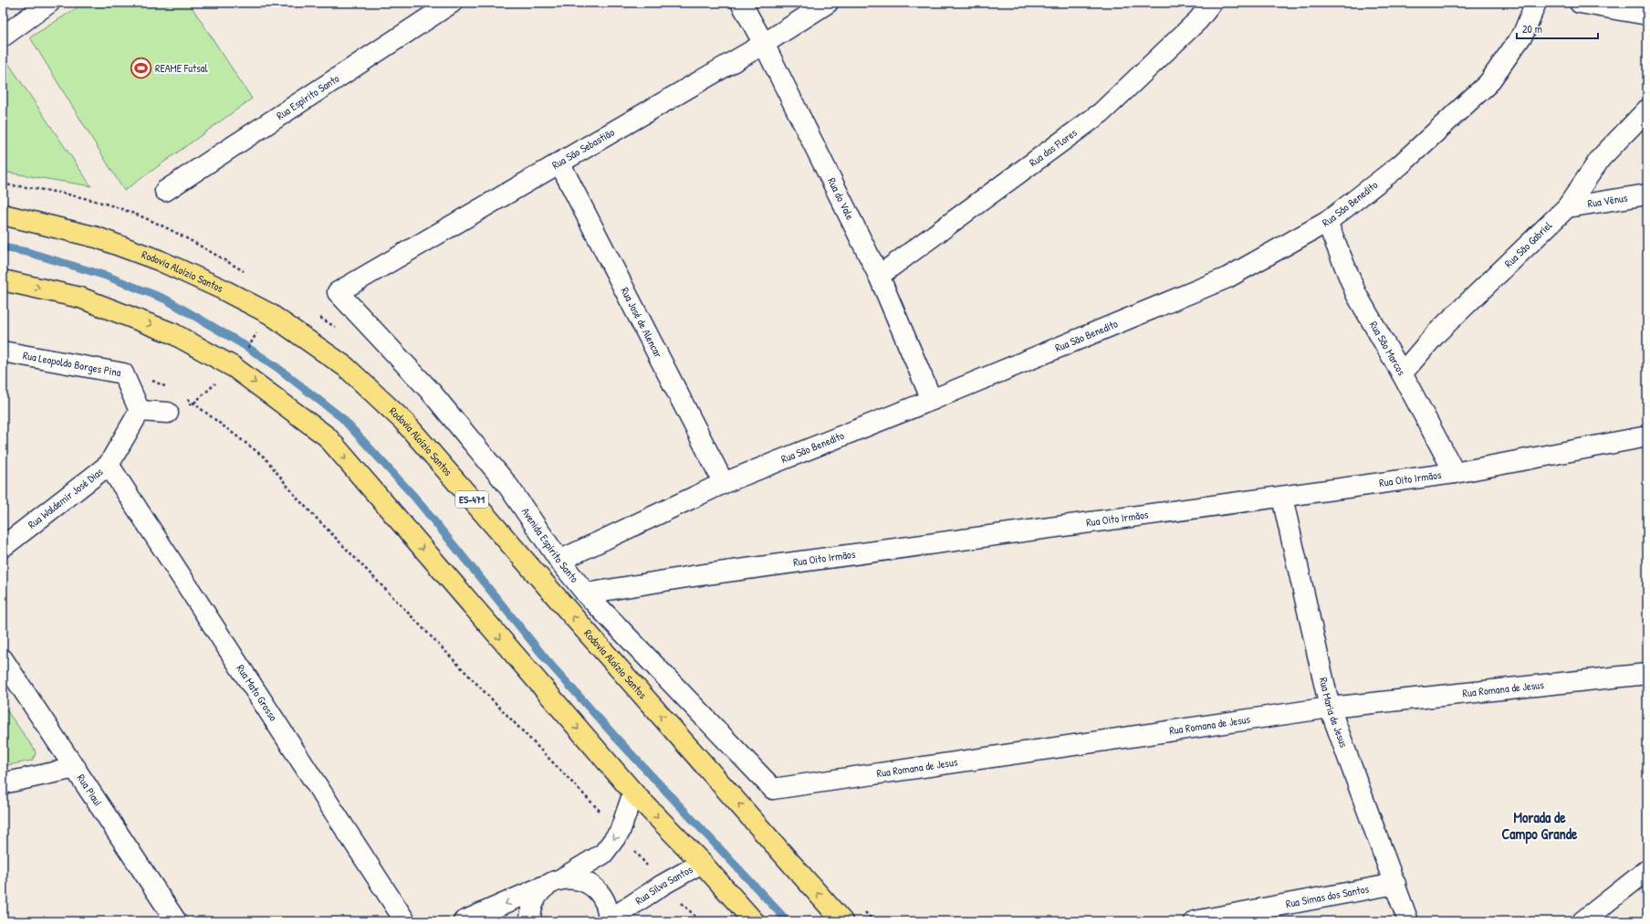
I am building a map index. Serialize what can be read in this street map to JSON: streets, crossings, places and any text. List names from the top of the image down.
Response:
{
  "streets": {
    "main road": ["Rodovia Aloízio Santos", "ES-471"],
    "street": [
      "Rua Espírito Santo",
      "Rua das Flores",
      "Rua São Sebastião",
      "Rua do Vale",
      "Rua Vênus",
      "Rua São Benedito",
      "Rua São Gabriel",
      "Rua José de Alencar",
      "Rua São Marcos",
      "Rua Leopoldo Borges Pina",
      "Rua Oito Irmãos",
      "Rua Waldemir José Dias",
      "Avenida Espírito Santo",
      "Rua Romana de Jesus",
      "Rua Mato Grosso",
      "Rua Maria de Jesus",
      "Rua Piauí",
      "Rua Silva Santos",
      "Rua Simas dos Santos"
    ]
  },
  "crossings": [
    ["Rua das Flores", "Rua do Vale"],
    ["Rua São Sebastião", "Rua do Vale"],
    ["Rua São Sebastião", "Rua José de Alencar"],
    ["Rua São Sebastião", "Avenida Espírito Santo"],
    ["Rua do Vale", "Rua São Benedito"],
    ["Rua Vênus", "Rua São Gabriel"],
    ["Rua São Benedito", "Rua José de Alencar"],
    ["Rua São Benedito", "Rua São Marcos"],
    ["Rua São Benedito", "Avenida Espírito Santo"],
    ["Rua São Gabriel", "Rua São Marcos"],
    ["Rua São Marcos", "Rua Oito Irmãos"],
    ["Rua Leopoldo Borges Pina", "Rua Waldemir José Dias"],
    ["Rua Oito Irmãos", "Avenida Espírito Santo"],
    ["Rua Oito Irmãos", "Rua Maria de Jesus"],
    ["Rua Waldemir José Dias", "Rua Mato Grosso"],
    ["Avenida Espírito Santo", "Rua Romana de Jesus"],
    ["Rua Romana de Jesus", "Rua Maria de Jesus"],
    ["Rua Maria de Jesus", "Rua Simas dos Santos"]
  ],
  "districts": ["Morada de Campo Grande"],
  "places": {
    "sports": ["REAME Futsal"]
  },
  "scale_bar": "20 m"
}
